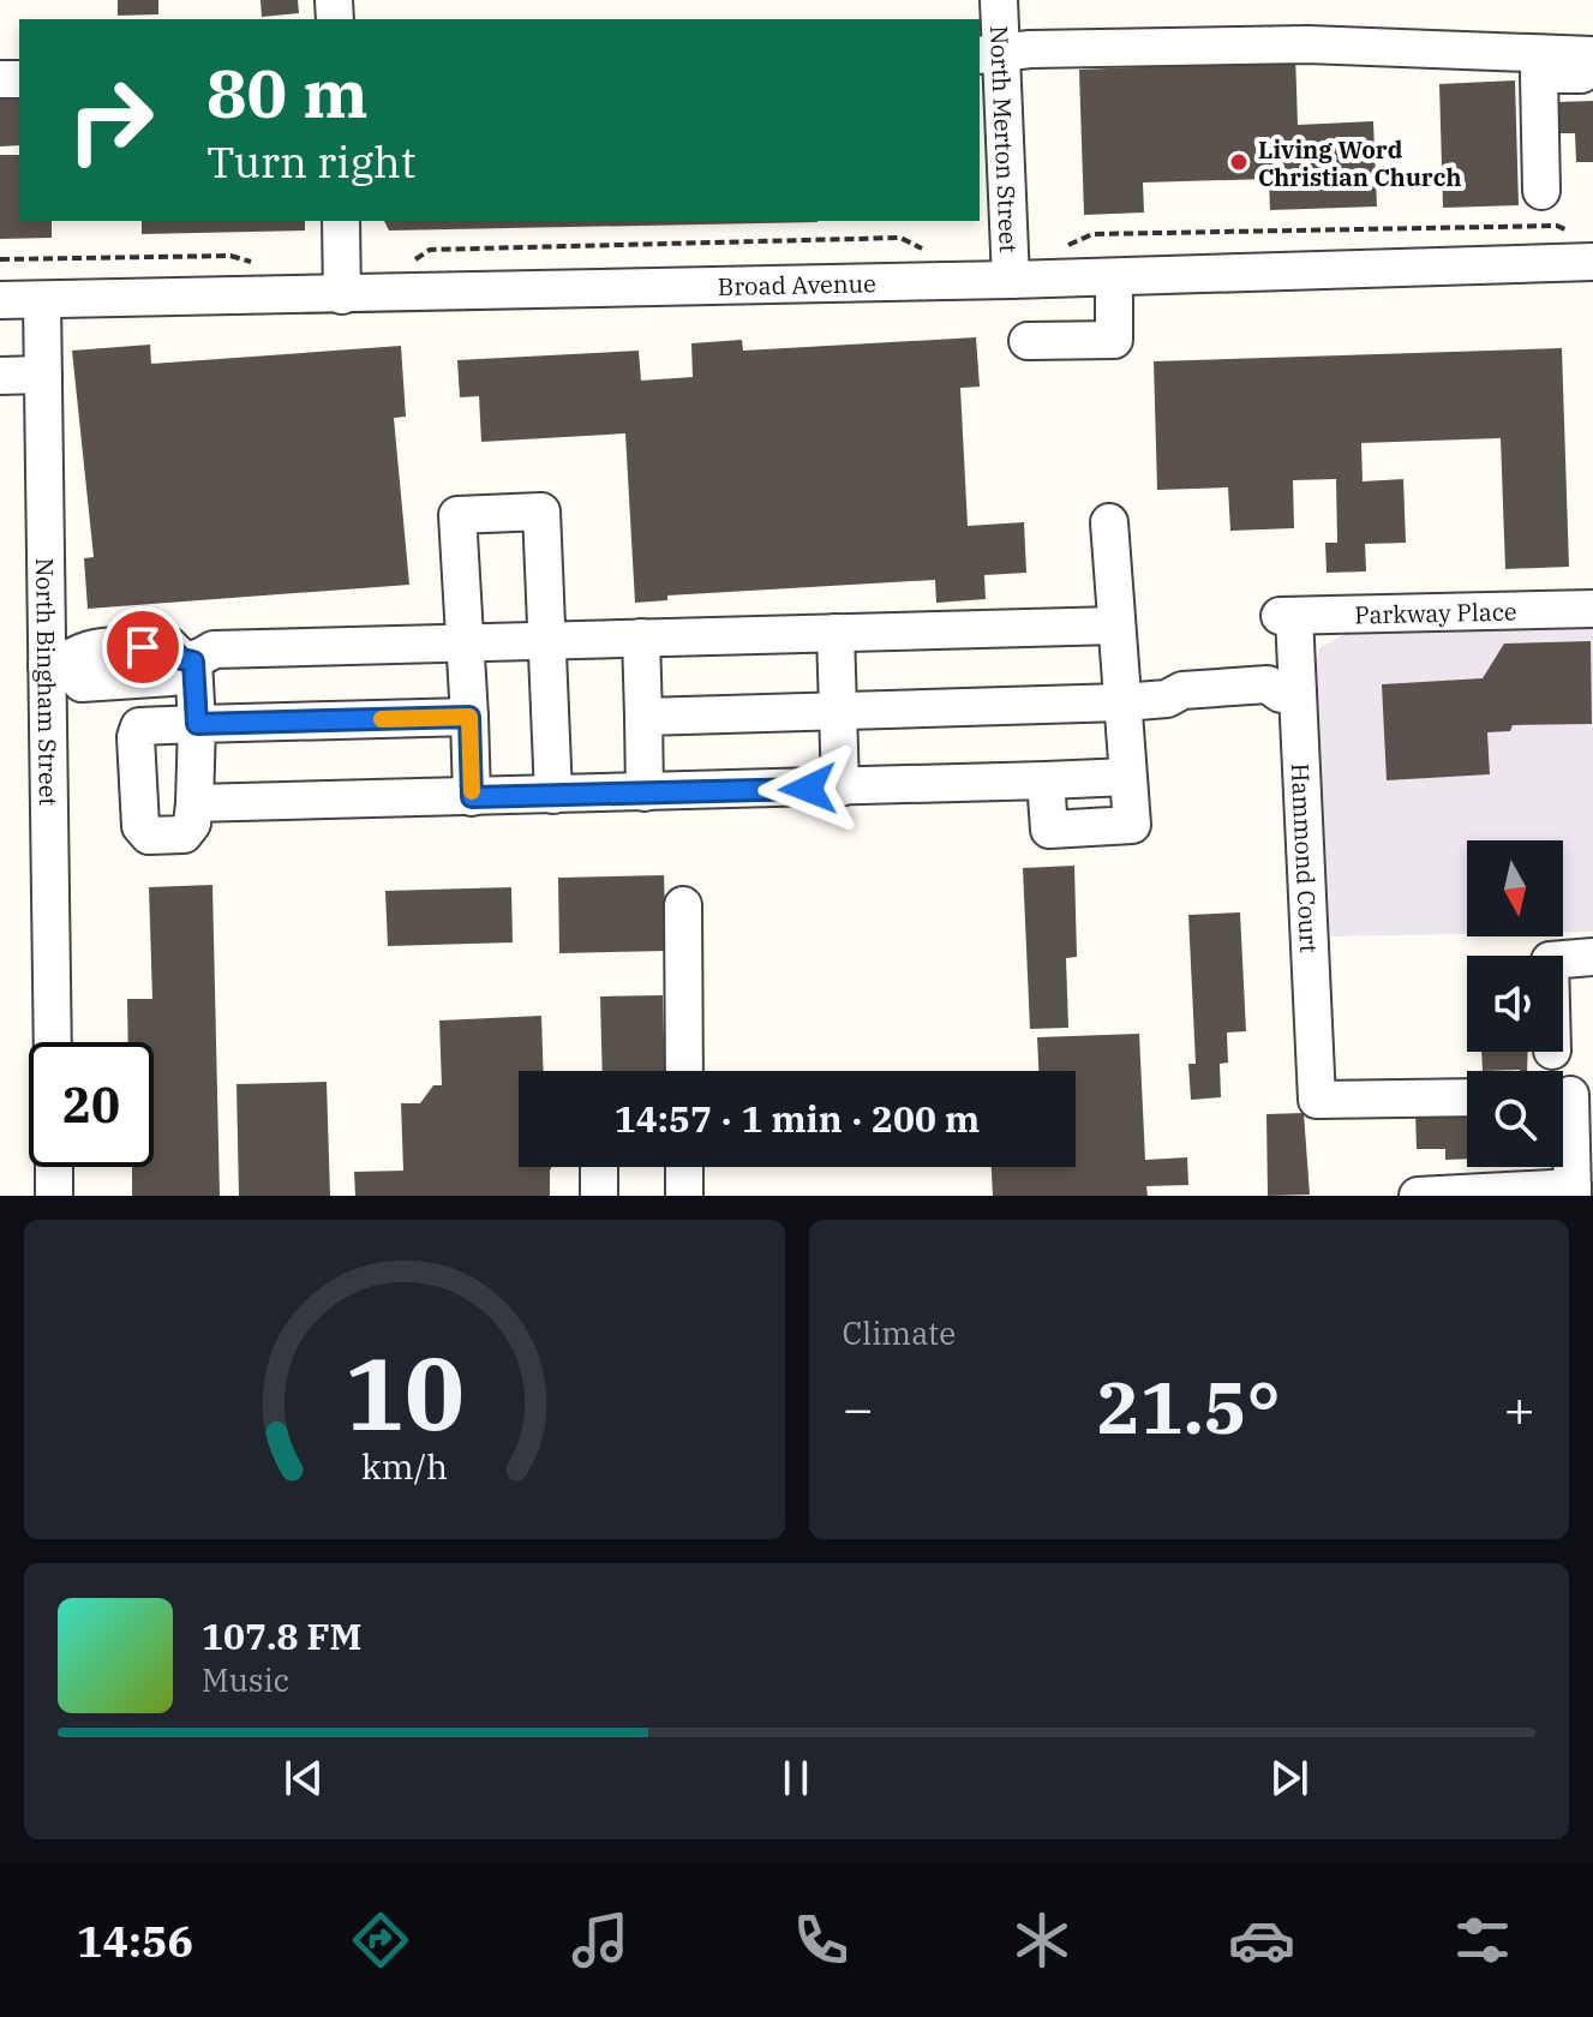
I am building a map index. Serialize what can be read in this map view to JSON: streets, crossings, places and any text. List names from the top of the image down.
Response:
{
  "streets": {
    "street": [
      "North Merton Street",
      "Broad Avenue",
      "Parkway Place",
      "North Bingham Street",
      "Hammond Court"
    ]
  },
  "crossings": [
    ["North Merton Street", "Broad Avenue"],
    ["Broad Avenue", "North Bingham Street"],
    ["Parkway Place", "Hammond Court"]
  ],
  "places": ["Living Word Christian Church"],
  "north": "bottom",
  "page": {
    "turn": ["80 m", "Turn right"],
    "limit": "20",
    "trip": "14:57 · 1 min · 200 m",
    "tile": "Climate",
    "heat": ["−", "21.5°", "+"],
    "song": ["107.8 FM", "Music"],
    "tabs": "14:56",
    "gauge": ["10", "km/h"]
  }
}
